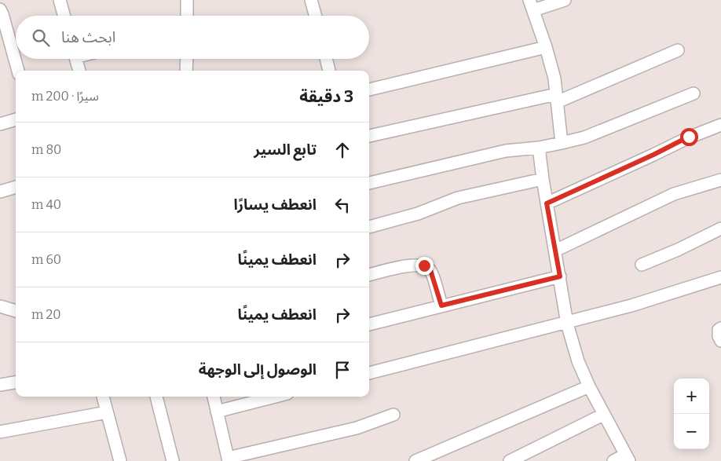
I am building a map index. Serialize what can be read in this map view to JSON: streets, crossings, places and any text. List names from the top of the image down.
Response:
{
  "page": {
    "search": "ابحث هنا",
    "heading": ["3 دقيقة", "سيرًا · 200 m"],
    "list": [
      ["تابع السير", "80 m"],
      ["انعطف يسارًا", "40 m"],
      ["انعطف يمينًا", "60 m"],
      ["انعطف يمينًا", "20 m"],
      "الوصول إلى الوجهة"
    ],
    "map_buttons": ["+", "−"]
  }
}
